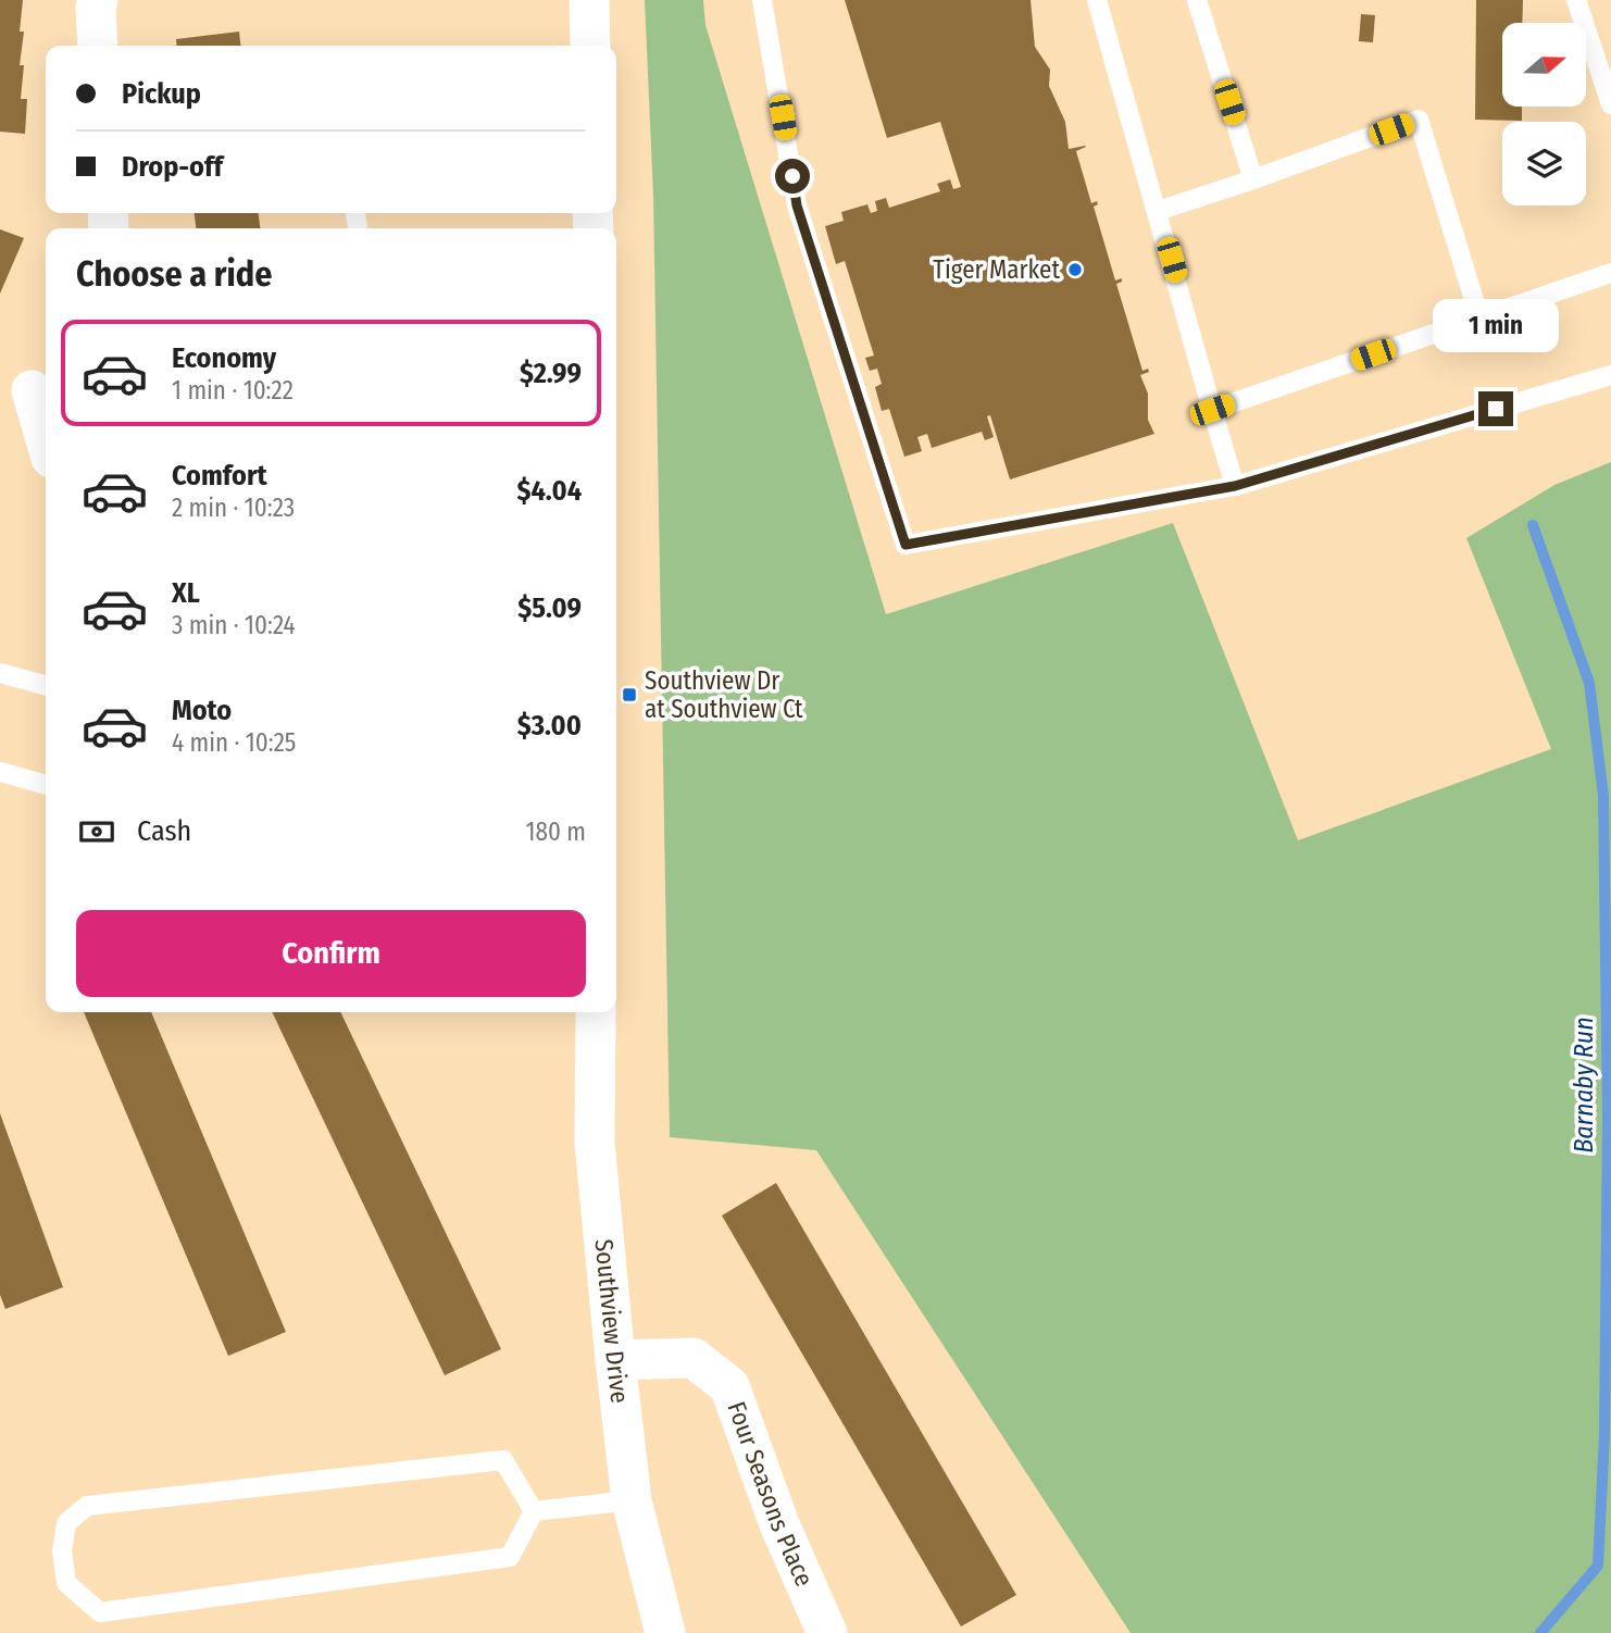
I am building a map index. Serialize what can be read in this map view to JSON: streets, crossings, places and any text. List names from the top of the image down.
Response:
{
  "streets": {
    "street": ["Southview Drive", "Four Seasons Place"]
  },
  "crossings": [
    ["Southview Drive", "Four Seasons Place"]
  ],
  "water": ["Barnaby Run"],
  "places": {
    "other": ["Tiger Market"],
    "transit": ["Southview Dr at Southview Ct"]
  },
  "north": "right",
  "page": {
    "banner": ["Pickup", "Drop-off"],
    "heading": "Choose a ride",
    "bubble": "1 min",
    "list": [
      {
        "name": "Economy",
        "note": "1 min · 10:22",
        "value": "$2.99"
      },
      {
        "name": "Comfort",
        "note": "2 min · 10:23",
        "value": "$4.04"
      },
      {
        "name": "XL",
        "note": "3 min · 10:24",
        "value": "$5.09"
      },
      {
        "name": "Moto",
        "note": "4 min · 10:25",
        "value": "$3.00"
      }
    ],
    "pay": ["Cash", "180 m"],
    "buttons": "Confirm"
  }
}
